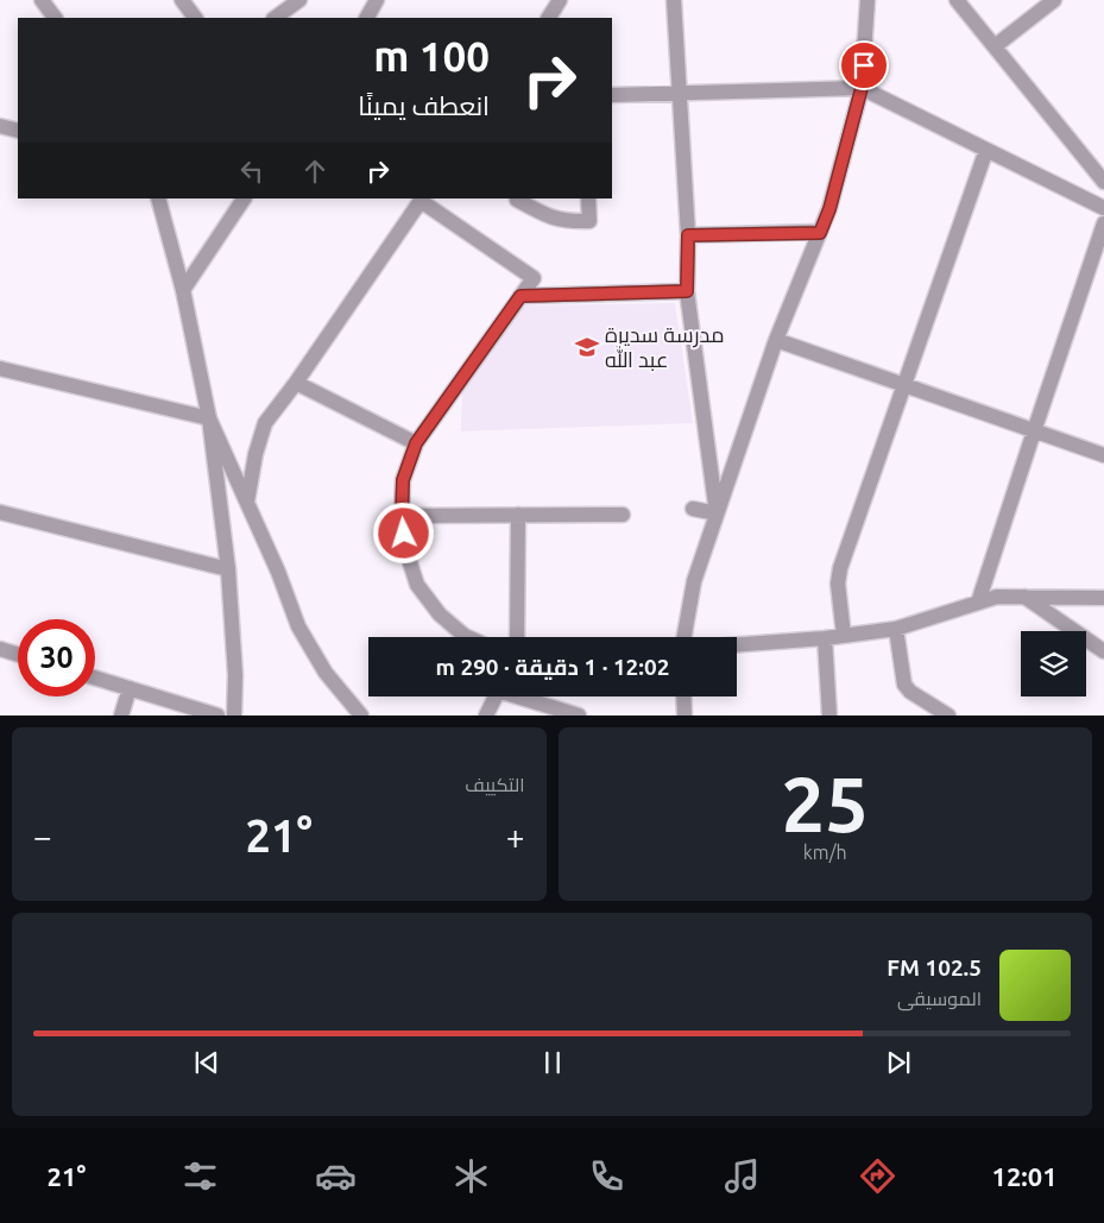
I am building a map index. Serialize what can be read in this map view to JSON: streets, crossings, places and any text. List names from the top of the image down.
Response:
{
  "places": {
    "school or university": ["مدرسة سديرة عبد الله"]
  },
  "page": {
    "turn": ["100 m", "انعطف يمينًا"],
    "limit": "30",
    "trip": "12:02 · 1 دقيقة · 290 m",
    "tile": [
      ["25", "km/h"],
      "التكييف"
    ],
    "heat": ["−", "21°", "+"],
    "song": ["102.5 FM", "الموسيقى"],
    "tabs": ["12:01", "21°"]
  }
}
